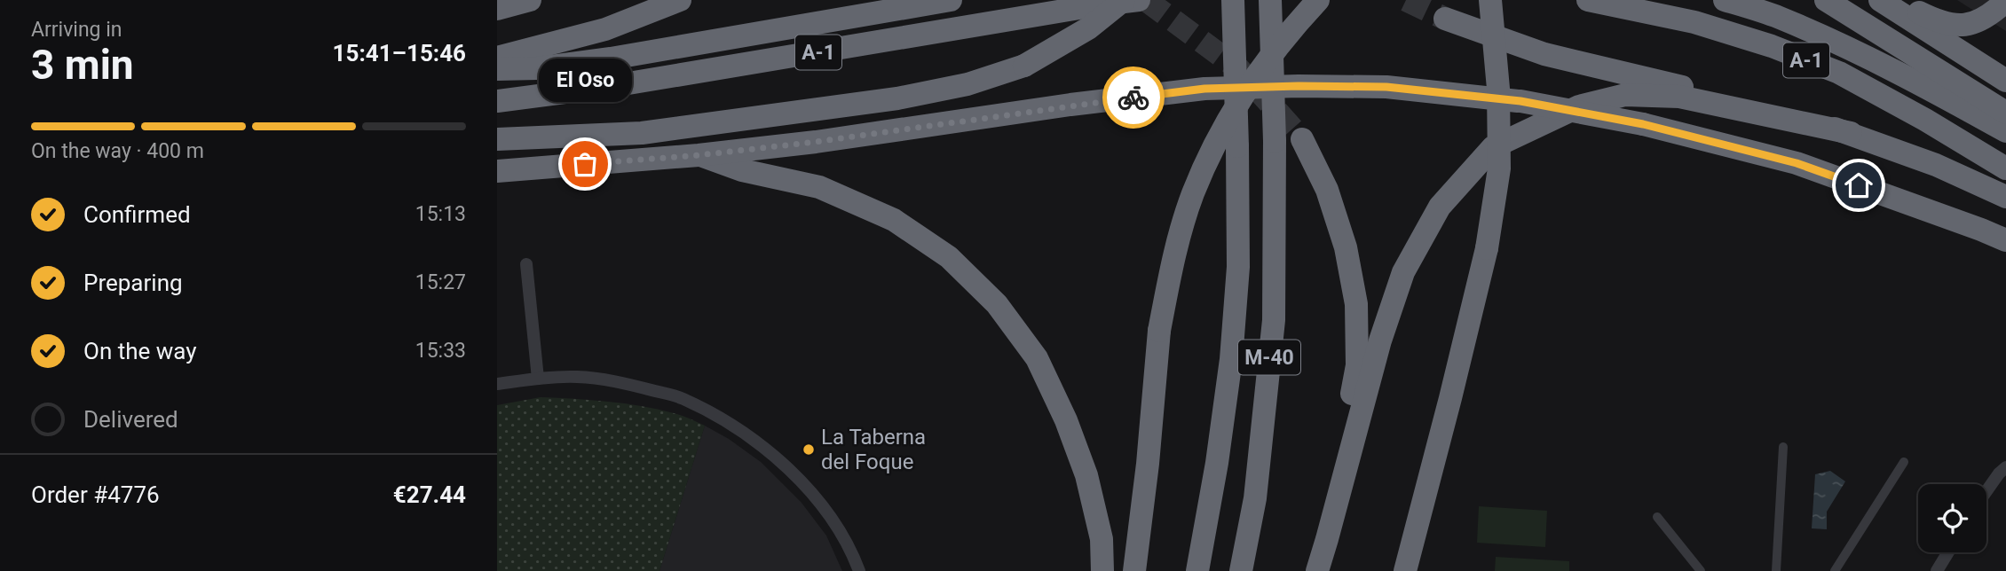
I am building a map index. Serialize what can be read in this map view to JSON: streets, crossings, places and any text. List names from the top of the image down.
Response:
{
  "streets": {
    "highway": ["A-1", "M-40"]
  },
  "places": ["El Oso", "La Taberna del Foque"],
  "page": {
    "heading": ["3 min", "Arriving in", "15:41–15:46"],
    "panel": ["Order #4776", "€27.44"],
    "bubble": "El Oso",
    "bar": "On the way · 400 m",
    "list": [
      ["Confirmed", "15:13"],
      ["Preparing", "15:27"],
      ["On the way", "15:33"],
      "Delivered"
    ]
  }
}
